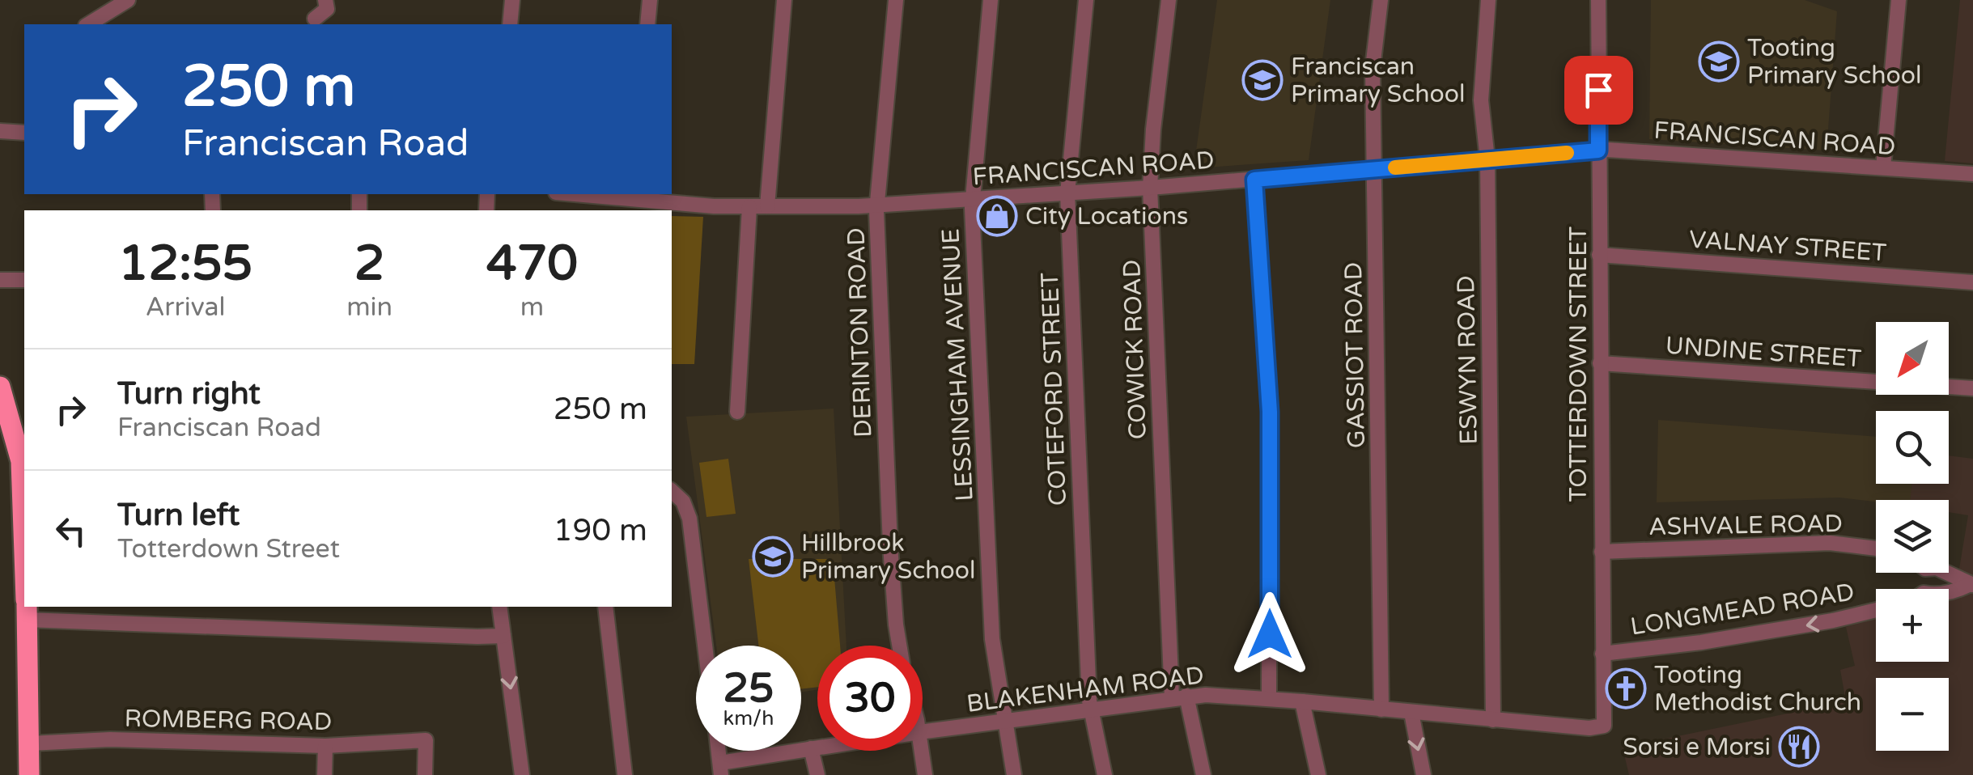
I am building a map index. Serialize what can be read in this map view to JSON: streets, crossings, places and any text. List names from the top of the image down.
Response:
{
  "streets": {
    "street": [
      "FRANCISCAN ROAD",
      "VALNAY STREET",
      "DERINTON ROAD",
      "COWICK ROAD",
      "UNDINE STREET",
      "GASSIOT ROAD",
      "ESWYN ROAD",
      "TOTTERDOWN STREET",
      "LESSINGHAM AVENUE",
      "COTEFORD STREET",
      "ASHVALE ROAD",
      "LONGMEAD ROAD",
      "BLAKENHAM ROAD",
      "ROMBERG ROAD"
    ]
  },
  "crossings": [
    ["FRANCISCAN ROAD", "DERINTON ROAD"],
    ["FRANCISCAN ROAD", "COWICK ROAD"],
    ["FRANCISCAN ROAD", "GASSIOT ROAD"],
    ["FRANCISCAN ROAD", "ESWYN ROAD"],
    ["FRANCISCAN ROAD", "TOTTERDOWN STREET"],
    ["FRANCISCAN ROAD", "LESSINGHAM AVENUE"],
    ["FRANCISCAN ROAD", "COTEFORD STREET"],
    ["VALNAY STREET", "TOTTERDOWN STREET"],
    ["COWICK ROAD", "BLAKENHAM ROAD"],
    ["UNDINE STREET", "TOTTERDOWN STREET"],
    ["GASSIOT ROAD", "BLAKENHAM ROAD"],
    ["ESWYN ROAD", "BLAKENHAM ROAD"],
    ["TOTTERDOWN STREET", "ASHVALE ROAD"],
    ["TOTTERDOWN STREET", "LONGMEAD ROAD"],
    ["TOTTERDOWN STREET", "BLAKENHAM ROAD"],
    ["LESSINGHAM AVENUE", "BLAKENHAM ROAD"],
    ["COTEFORD STREET", "BLAKENHAM ROAD"]
  ],
  "one_way": ["LONGMEAD ROAD"],
  "places": {
    "school or university": ["Tooting Primary School", "Franciscan Primary School", "Hillbrook Primary School"],
    "shop": ["City Locations"],
    "church": ["Tooting Methodist Church"],
    "restaurant": ["Sorsi e Morsi"]
  },
  "north": "bottom left",
  "page": {
    "turn": ["250 m", "Franciscan Road"],
    "eta": [
      "12:55",
      "Arrival",
      "2",
      "min",
      "470",
      "m"
    ],
    "map_buttons": ["+", "−"],
    "list": [
      {
        "name": "Turn right",
        "note": "Franciscan Road",
        "value": "250 m"
      },
      {
        "name": "Turn left",
        "note": "Totterdown Street",
        "value": "190 m"
      }
    ],
    "speed": "25 km/h",
    "limit": "30"
  }
}
